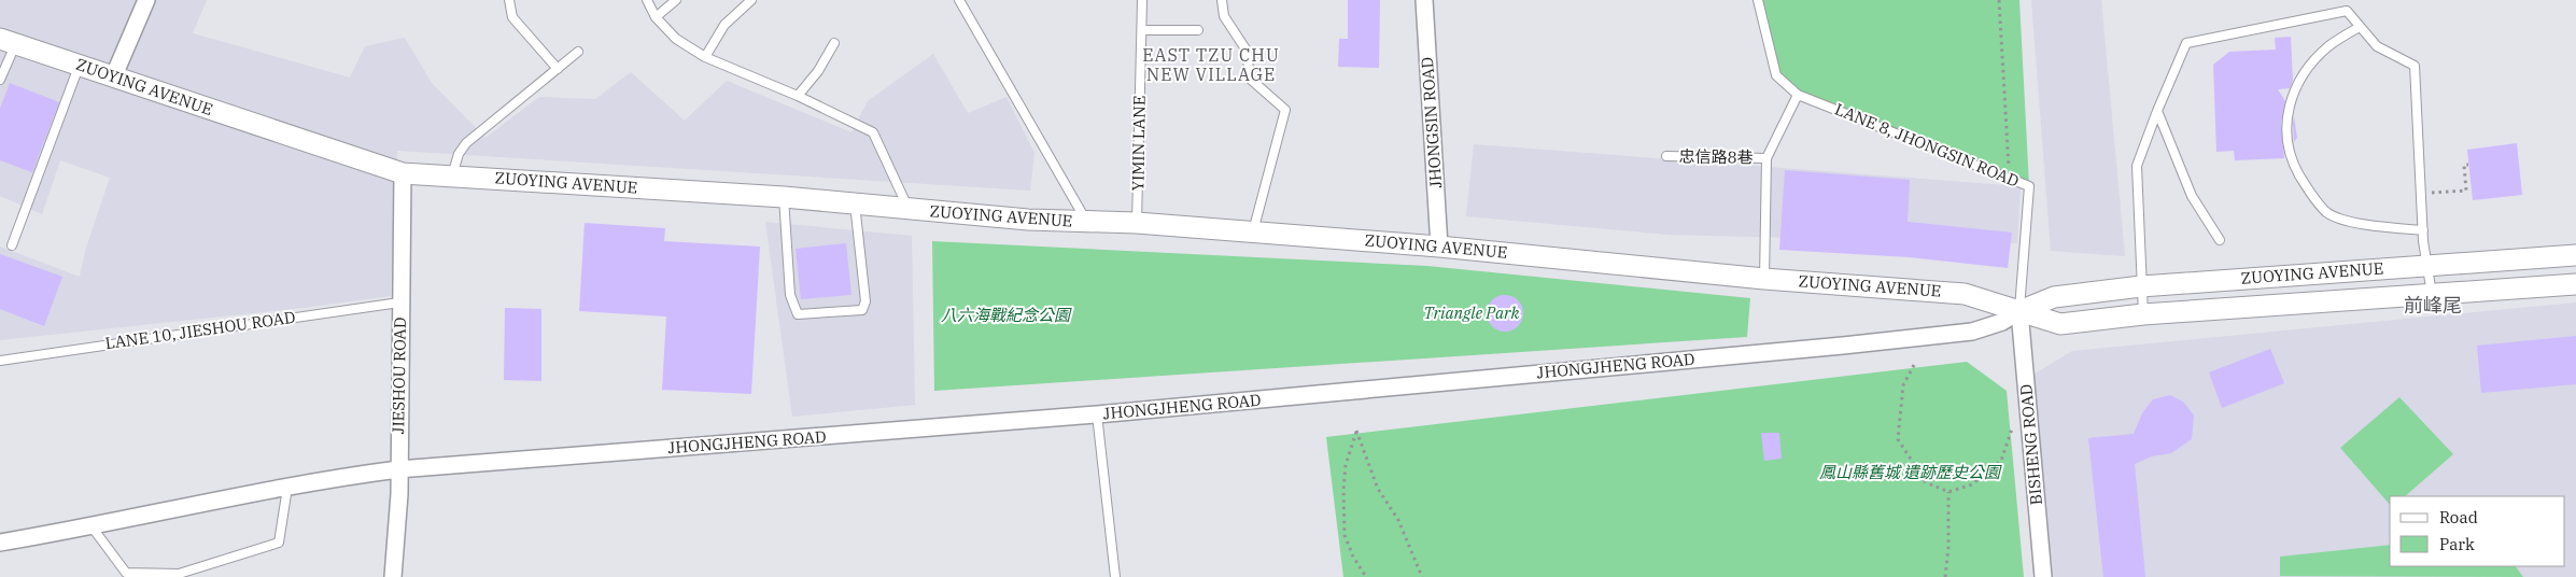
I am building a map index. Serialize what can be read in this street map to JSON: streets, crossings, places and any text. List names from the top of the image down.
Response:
{
  "streets": {
    "street": [
      "ZUOYING AVENUE",
      "JHONGSIN ROAD",
      "JHONGJHENG ROAD",
      "JIESHOU ROAD",
      "BISHENG ROAD"
    ],
    "lane": [
      "YIMIN LANE",
      "LANE 8, JHONGSIN ROAD",
      "忠信路8巷",
      "LANE 10, JIESHOU ROAD"
    ]
  },
  "crossings": [
    ["ZUOYING AVENUE", "JHONGSIN ROAD"],
    ["ZUOYING AVENUE", "YIMIN LANE"],
    ["ZUOYING AVENUE", "LANE 8, JHONGSIN ROAD"],
    ["ZUOYING AVENUE", "JHONGJHENG ROAD"],
    ["ZUOYING AVENUE", "JIESHOU ROAD"],
    ["ZUOYING AVENUE", "BISHENG ROAD"],
    ["LANE 8, JHONGSIN ROAD", "JHONGJHENG ROAD"],
    ["LANE 8, JHONGSIN ROAD", "BISHENG ROAD"],
    ["LANE 10, JIESHOU ROAD", "JIESHOU ROAD"],
    ["JHONGJHENG ROAD", "JIESHOU ROAD"],
    ["JHONGJHENG ROAD", "BISHENG ROAD"]
  ],
  "districts": ["EAST TZU CHU NEW VILLAGE", "前峰尾"],
  "parks": ["Triangle Park", "八六海戰紀念公園", "鳳山縣舊城 遺跡歷史公園"],
  "legend": ["Road", "Park"]
}
